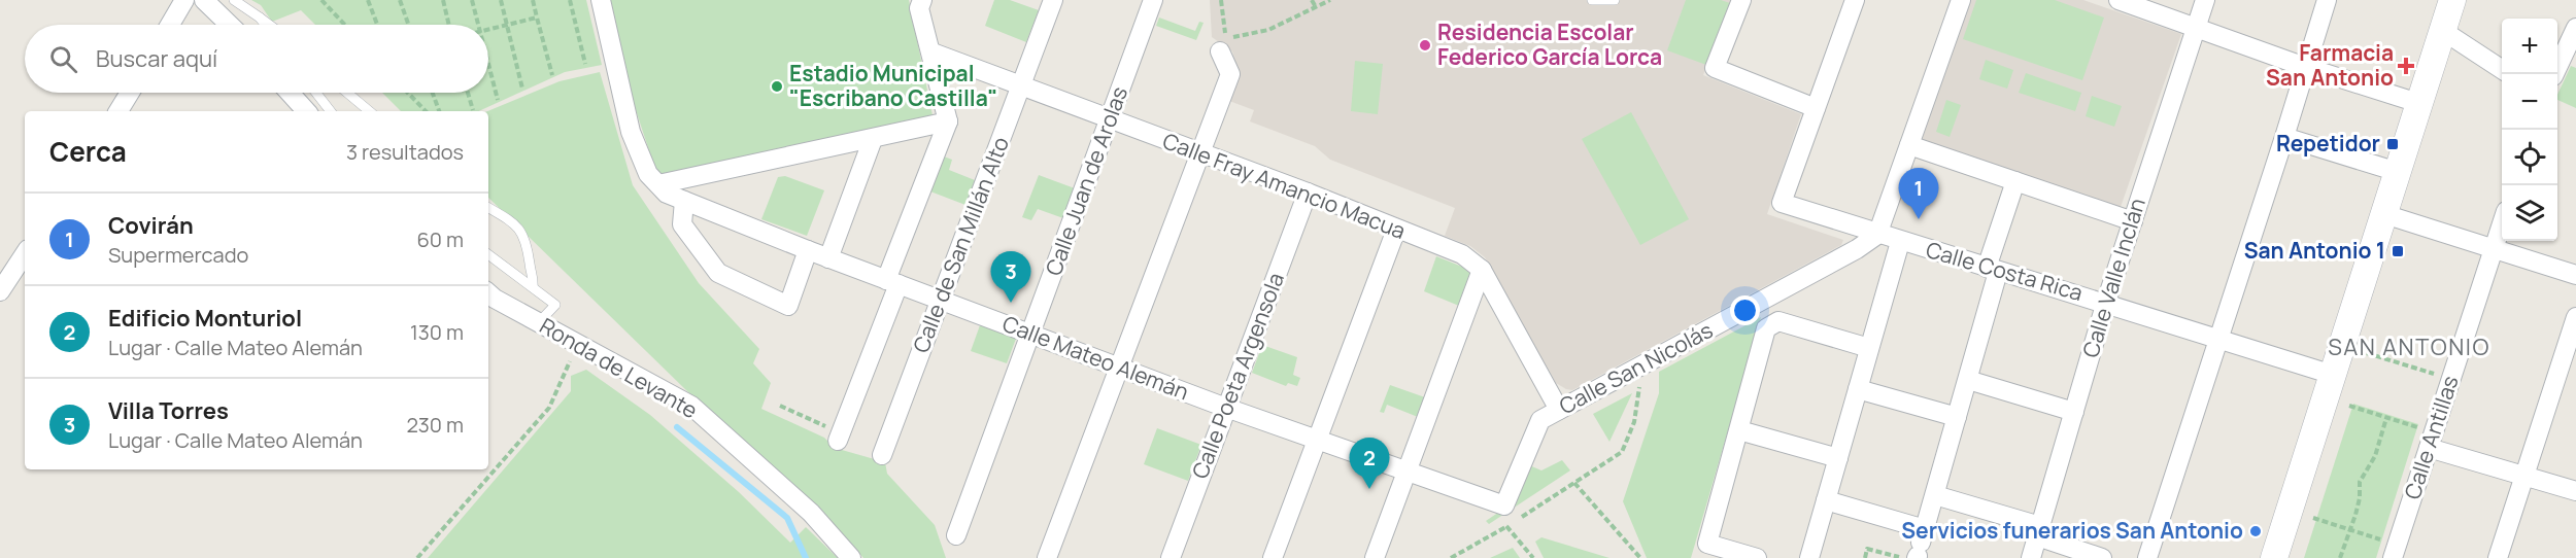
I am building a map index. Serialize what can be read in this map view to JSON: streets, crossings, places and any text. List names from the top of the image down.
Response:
{
  "streets": {
    "street": [
      "Calle Juan de Arolas",
      "Calle Fray Amancio Macua",
      "Calle de San Millán Alto",
      "Calle Costa Rica",
      "Calle Valle Inclán",
      "Calle Mateo Alemán",
      "Ronda de Levante",
      "Calle San Nicolás",
      "Calle Poeta Argensola",
      "Calle Antillas"
    ]
  },
  "crossings": [
    ["Calle Juan de Arolas", "Calle Fray Amancio Macua"],
    ["Calle Juan de Arolas", "Calle Mateo Alemán"],
    ["Calle Fray Amancio Macua", "Calle de San Millán Alto"],
    ["Calle Fray Amancio Macua", "Calle San Nicolás"],
    ["Calle Fray Amancio Macua", "Calle Poeta Argensola"],
    ["Calle de San Millán Alto", "Calle Mateo Alemán"],
    ["Calle Costa Rica", "Calle Valle Inclán"],
    ["Calle Costa Rica", "Calle San Nicolás"],
    ["Calle Mateo Alemán", "Calle San Nicolás"],
    ["Calle Mateo Alemán", "Calle Poeta Argensola"]
  ],
  "districts": ["SAN ANTONIO"],
  "places": {
    "other": ["Residencia Escolar Federico García Lorca", "Estadio Municipal \"Escribano Castilla\"", "Servicios funerarios San Antonio"],
    "health": ["Farmacia San Antonio"],
    "transit": ["Repetidor", "San Antonio 1"]
  },
  "page": {
    "map_buttons": ["+", "−"],
    "search": "Buscar aquí",
    "heading": ["Cerca", "3 resultados"],
    "pins": ["1", "3", "2"],
    "list": [
      {
        "mark": "1",
        "name": "Covirán",
        "note": "Supermercado",
        "value": "60 m"
      },
      {
        "mark": "2",
        "name": "Edificio Monturiol",
        "note": "Lugar · Calle Mateo Alemán",
        "value": "130 m"
      },
      {
        "mark": "3",
        "name": "Villa Torres",
        "note": "Lugar · Calle Mateo Alemán",
        "value": "230 m"
      }
    ]
  }
}
